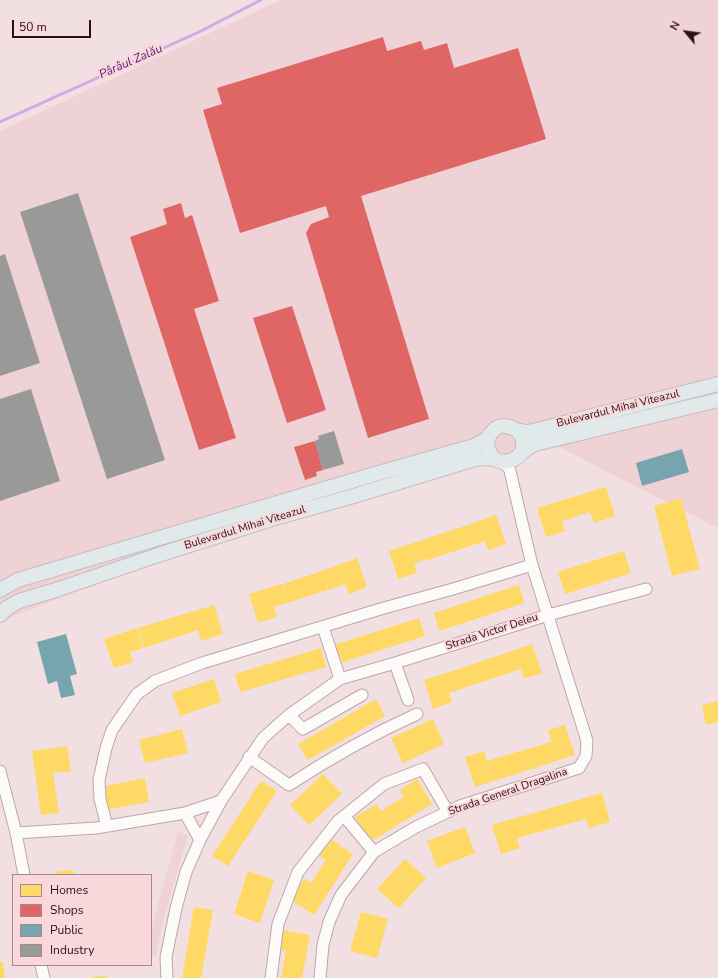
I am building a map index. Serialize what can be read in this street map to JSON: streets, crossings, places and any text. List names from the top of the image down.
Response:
{
  "streets": {
    "main road": ["Bulevardul Mihai Viteazul"],
    "street": ["Strada Victor Deleu", "Strada General Dragalina"]
  },
  "crossings": [
    ["Bulevardul Mihai Viteazul", "Strada General Dragalina"],
    ["Strada Victor Deleu", "Strada General Dragalina"]
  ],
  "water": ["Pârâul Zalău"],
  "legend": [
    "Homes",
    "Shops",
    "Public",
    "Industry"
  ],
  "scale_bar": "50 m",
  "north": "top left"
}
